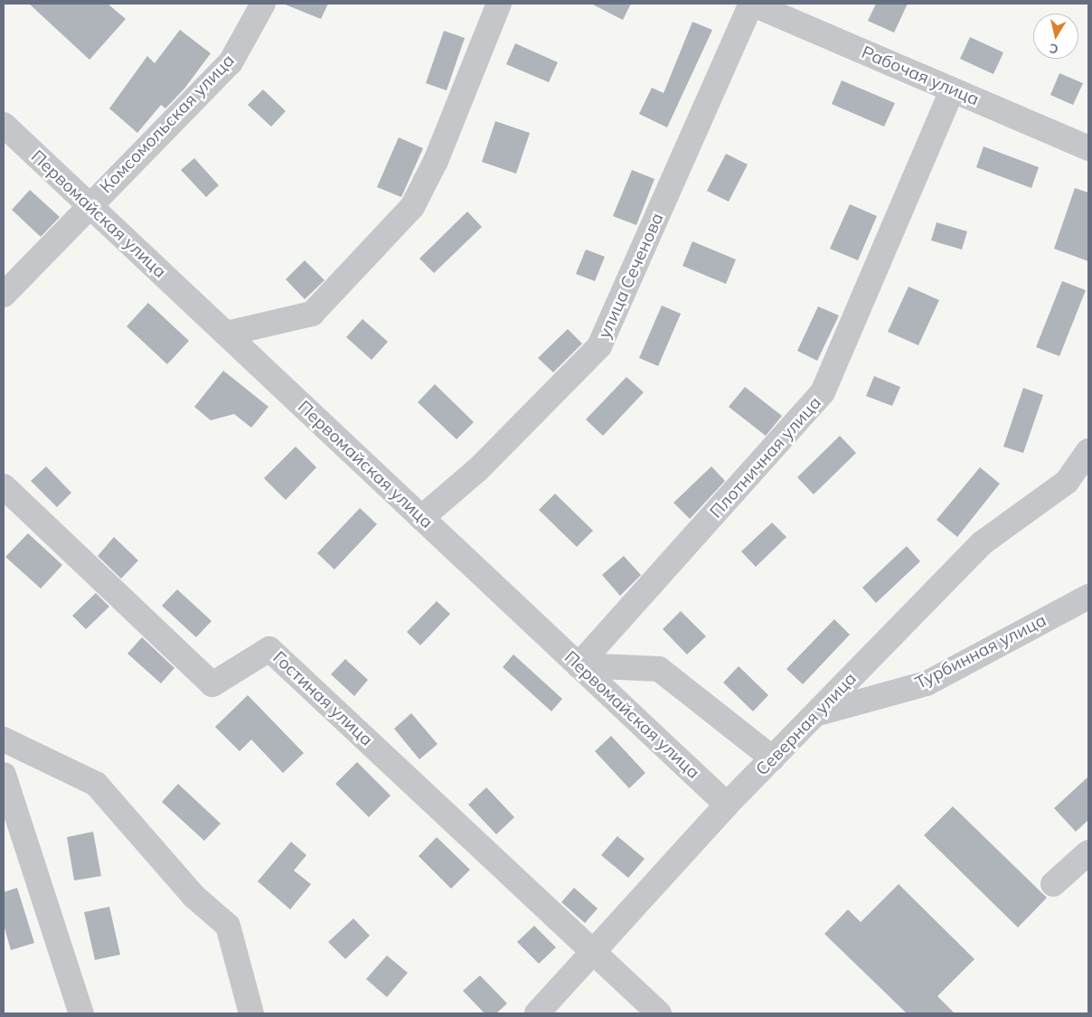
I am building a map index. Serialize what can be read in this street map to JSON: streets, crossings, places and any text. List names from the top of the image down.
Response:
{
  "streets": {
    "street": [
      "Рабочая улица",
      "Комсомольская улица",
      "Первомайская улица",
      "улица Сеченова",
      "Плотничная улица",
      "Турбинная улица",
      "Гостиная улица",
      "Северная улица"
    ]
  },
  "crossings": [
    ["Рабочая улица", "улица Сеченова"],
    ["Рабочая улица", "Плотничная улица"],
    ["Комсомольская улица", "Первомайская улица"],
    ["Первомайская улица", "улица Сеченова"],
    ["Первомайская улица", "Плотничная улица"],
    ["Первомайская улица", "Северная улица"],
    ["Турбинная улица", "Северная улица"],
    ["Гостиная улица", "Северная улица"]
  ],
  "north": "bottom"
}
